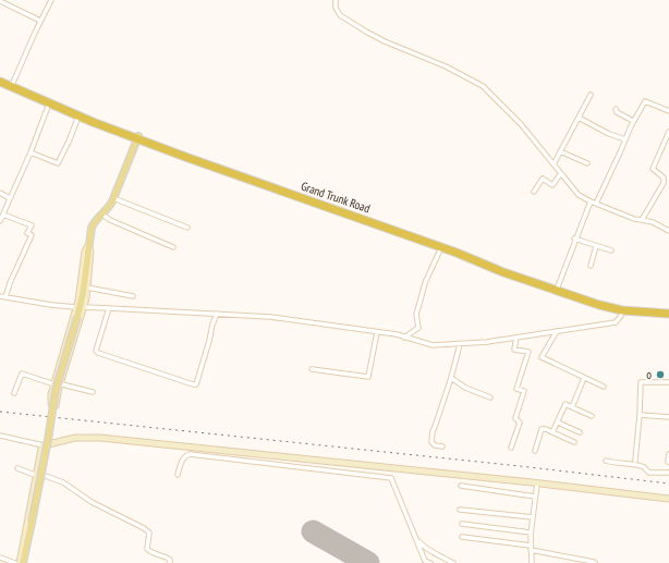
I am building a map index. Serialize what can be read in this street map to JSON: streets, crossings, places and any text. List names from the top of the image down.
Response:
{
  "streets": {
    "highway": ["Grand Trunk Road"]
  },
  "places": ["o"]
}
